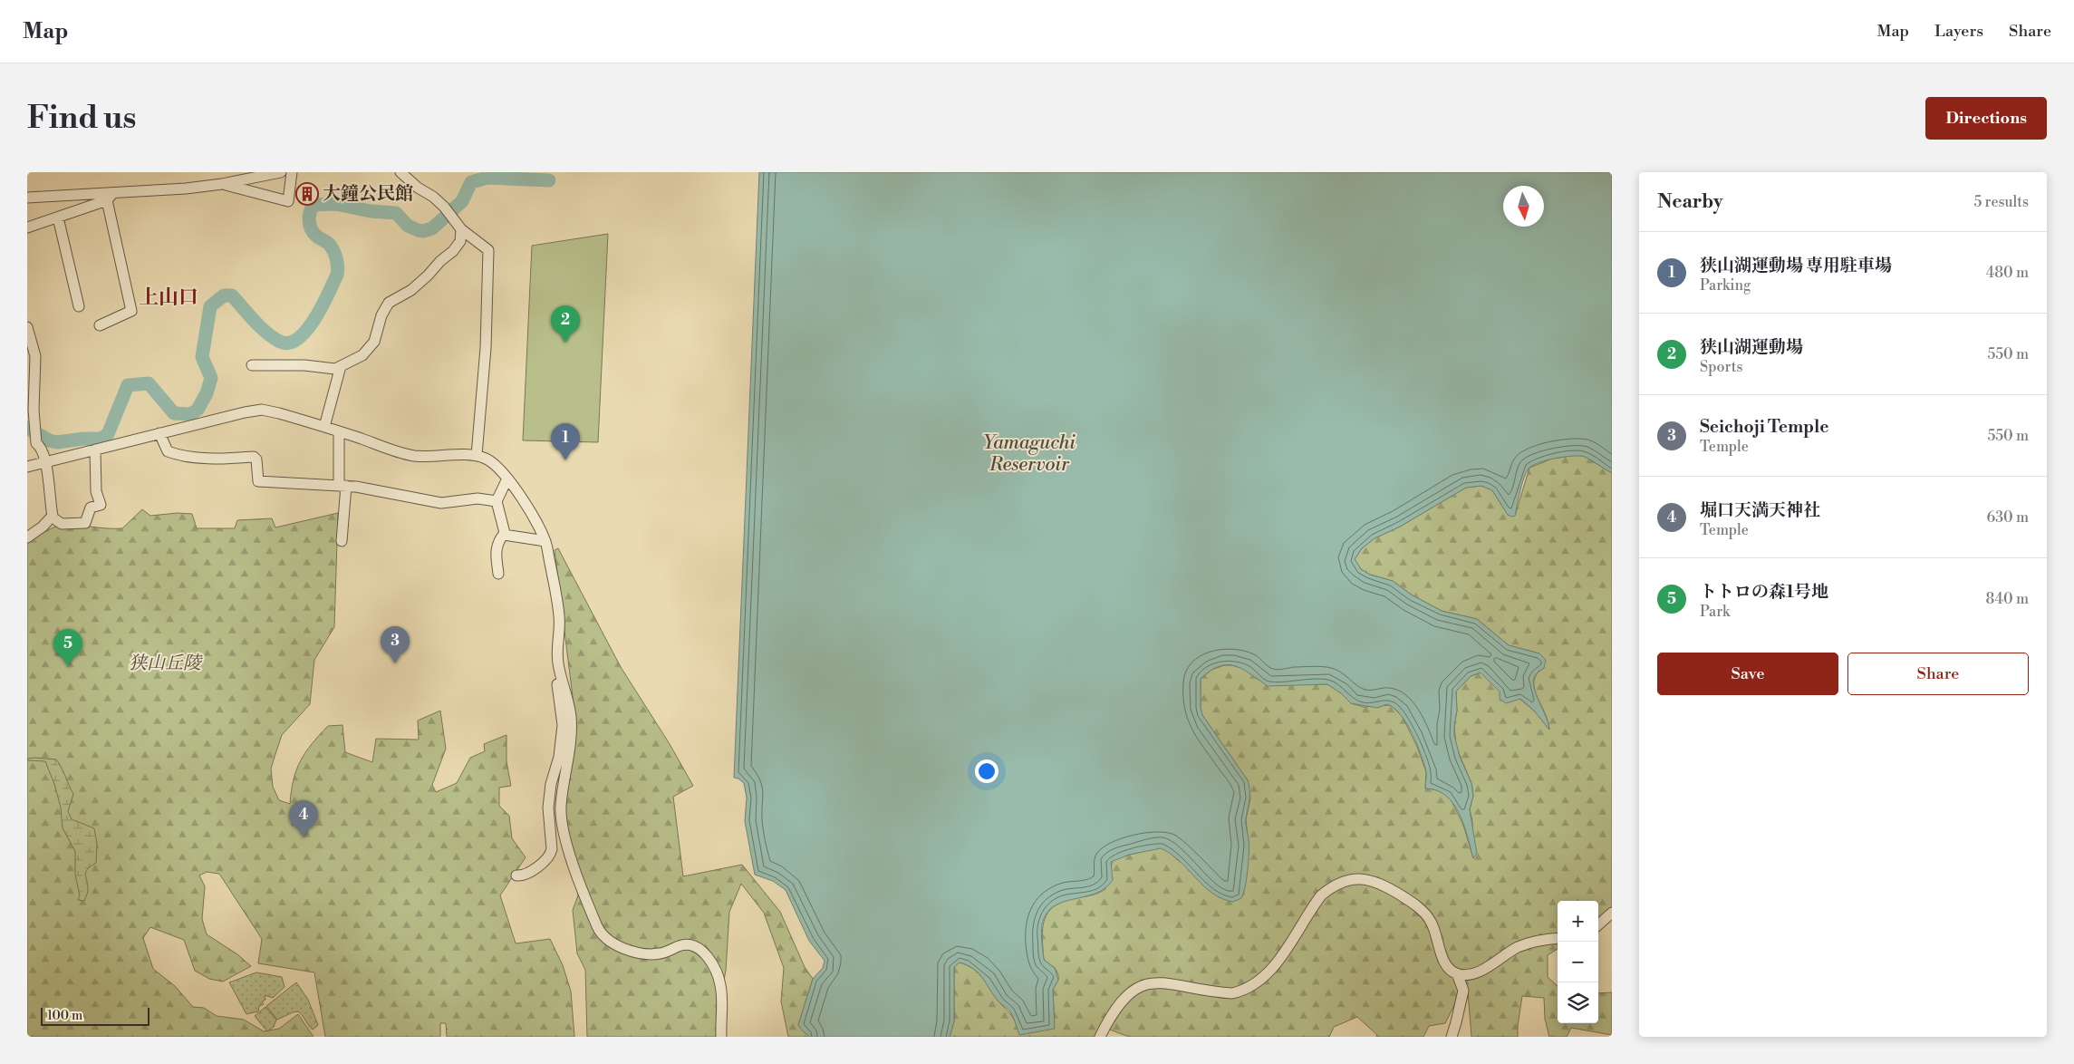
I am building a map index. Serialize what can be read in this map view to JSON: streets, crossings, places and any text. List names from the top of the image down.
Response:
{
  "districts": ["上山口"],
  "water": ["Yamaguchi Reservoir"],
  "parks": ["狭山丘陵"],
  "places": {
    "building": ["大鐘公民館"]
  },
  "scale_bar": "100 m",
  "north": "bottom",
  "page": {
    "header": "Map",
    "nav": ["Map", "Layers", "Share"],
    "buttons": [
      "Directions",
      ["Save", "Share"]
    ],
    "title": "Find us",
    "heading": ["Nearby", "5 results"],
    "list": [
      {
        "mark": "1",
        "name": "狭山湖運動場 専用駐車場",
        "note": "Parking",
        "value": "480 m"
      },
      {
        "mark": "2",
        "name": "狭山湖運動場",
        "note": "Sports",
        "value": "550 m"
      },
      {
        "mark": "3",
        "name": "Seichoji Temple",
        "note": "Temple",
        "value": "550 m"
      },
      {
        "mark": "4",
        "name": "堀口天満天神社",
        "note": "Temple",
        "value": "630 m"
      },
      {
        "mark": "5",
        "name": "トトロの森1号地",
        "note": "Park",
        "value": "840 m"
      }
    ],
    "pins": [
      "2",
      "1",
      "3",
      "5",
      "4"
    ],
    "map_buttons": ["+", "−"],
    "scale": "100 m"
  }
}
